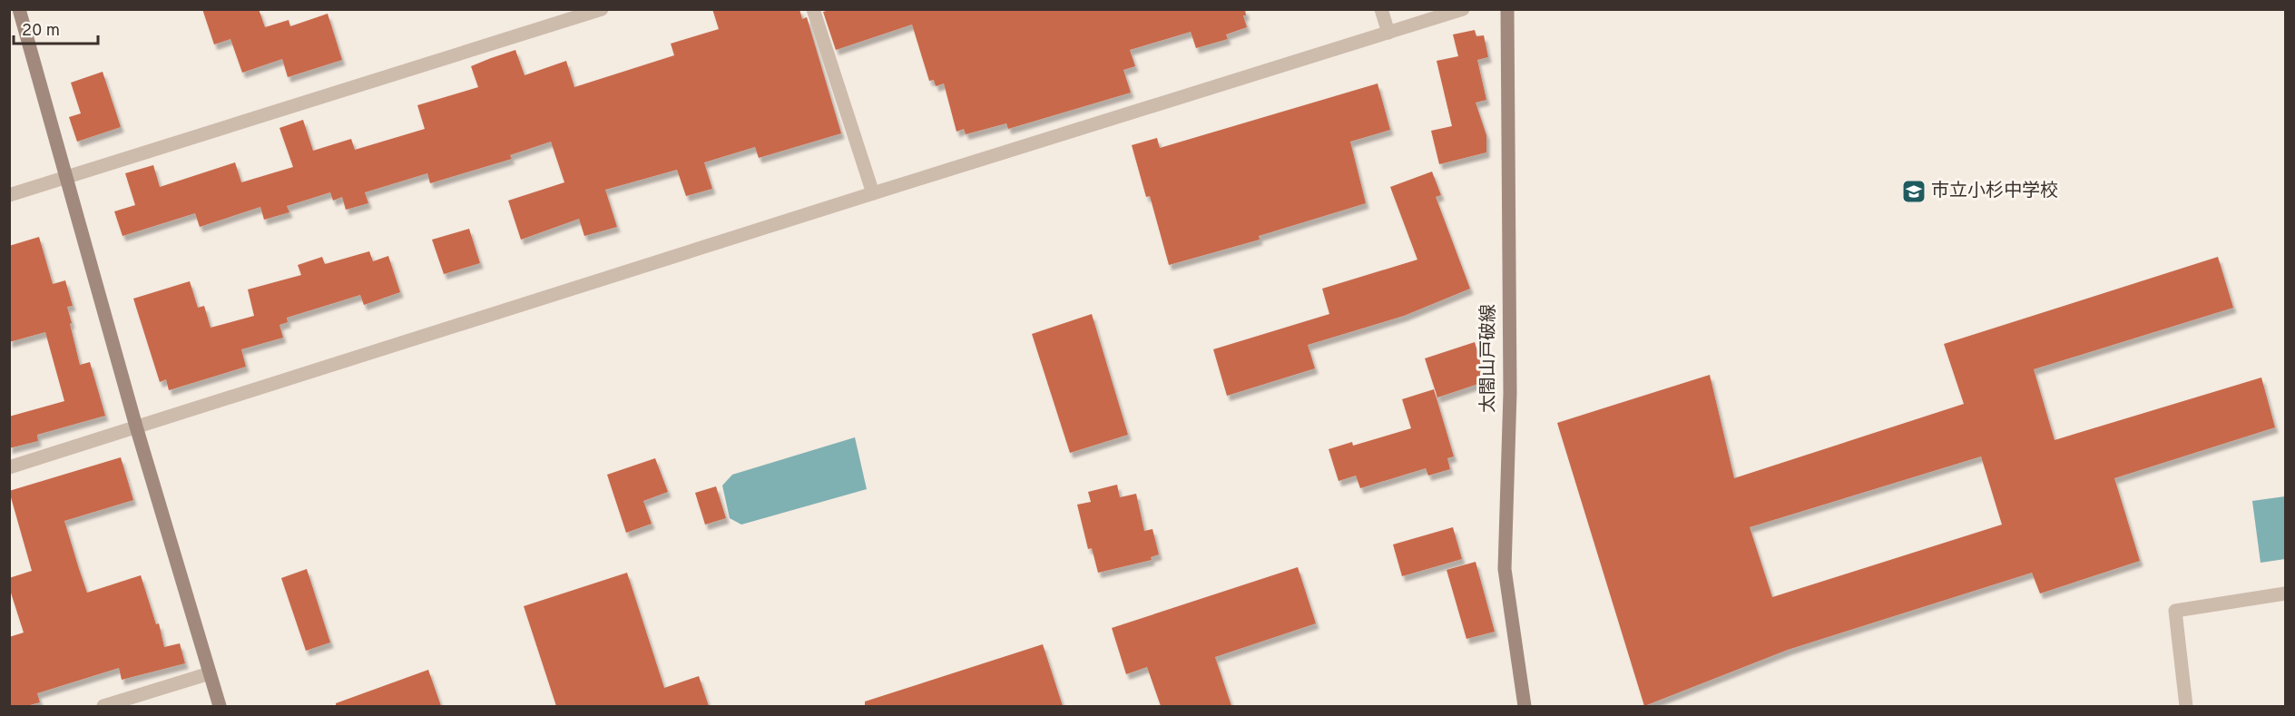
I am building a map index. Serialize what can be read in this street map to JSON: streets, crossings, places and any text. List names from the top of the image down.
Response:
{
  "streets": {
    "street": ["太閤山戸破線"]
  },
  "places": {
    "school or university": ["市立小杉中学校"]
  },
  "scale_bar": "20 m"
}
